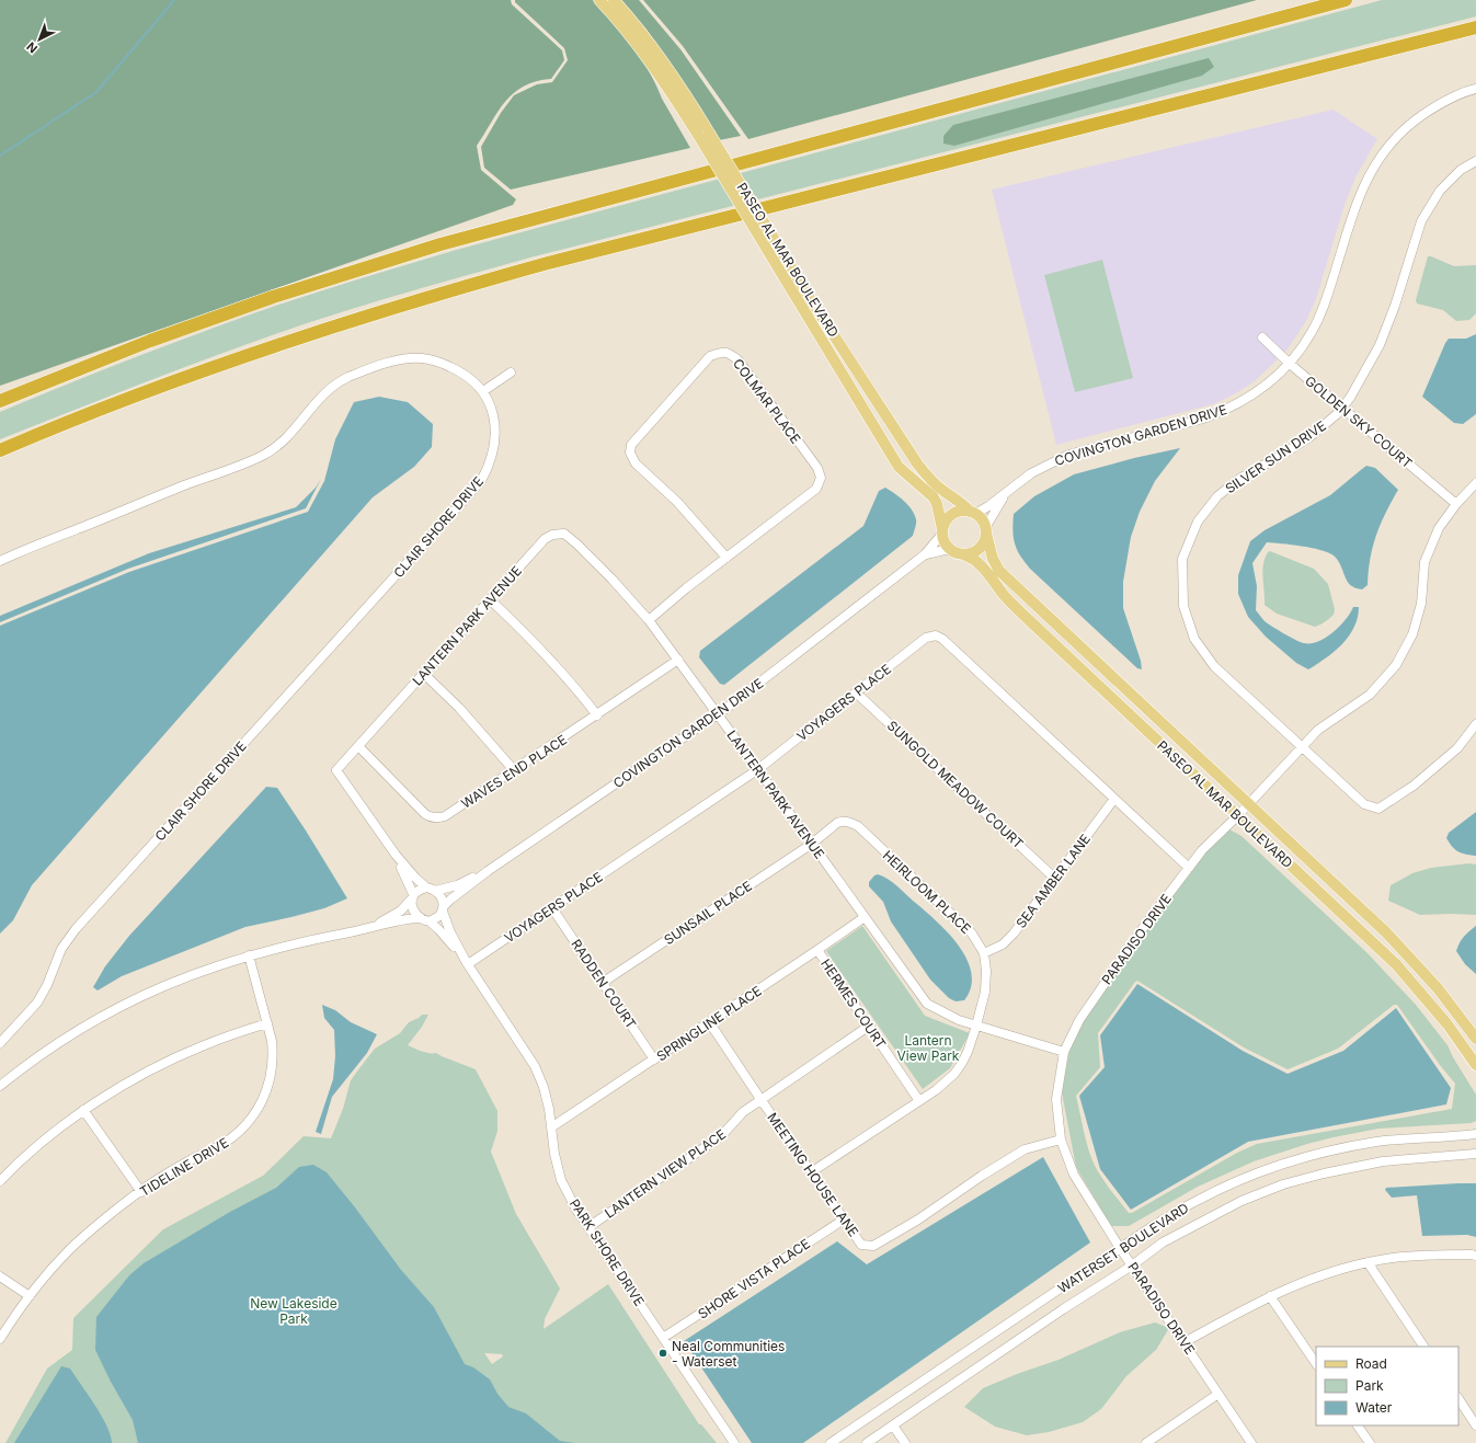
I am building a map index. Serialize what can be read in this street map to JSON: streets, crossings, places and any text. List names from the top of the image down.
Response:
{
  "streets": {
    "main road": ["PASEO AL MAR BOULEVARD"],
    "street": [
      "COLMAR PLACE",
      "GOLDEN SKY COURT",
      "COVINGTON GARDEN DRIVE",
      "SILVER SUN DRIVE",
      "CLAIR SHORE DRIVE",
      "LANTERN PARK AVENUE",
      "VOYAGERS PLACE",
      "WAVES END PLACE",
      "SUNGOLD MEADOW COURT",
      "SEA AMBER LANE",
      "HEIRLOOM PLACE",
      "SUNSAIL PLACE",
      "PARADISO DRIVE",
      "RADDEN COURT",
      "HERMES COURT",
      "SPRINGLINE PLACE",
      "TIDELINE DRIVE",
      "LANTERN VIEW PLACE",
      "MEETING HOUSE LANE",
      "WATERSET BOULEVARD",
      "PARK SHORE DRIVE",
      "SHORE VISTA PLACE"
    ]
  },
  "crossings": [
    ["PASEO AL MAR BOULEVARD", "COVINGTON GARDEN DRIVE"],
    ["PASEO AL MAR BOULEVARD", "PARADISO DRIVE"],
    ["COLMAR PLACE", "LANTERN PARK AVENUE"],
    ["GOLDEN SKY COURT", "COVINGTON GARDEN DRIVE"],
    ["GOLDEN SKY COURT", "SILVER SUN DRIVE"],
    ["GOLDEN SKY COURT", "PARADISO DRIVE"],
    ["COVINGTON GARDEN DRIVE", "LANTERN PARK AVENUE"],
    ["COVINGTON GARDEN DRIVE", "PARK SHORE DRIVE"],
    ["SILVER SUN DRIVE", "PARADISO DRIVE"],
    ["LANTERN PARK AVENUE", "VOYAGERS PLACE"],
    ["LANTERN PARK AVENUE", "WAVES END PLACE"],
    ["LANTERN PARK AVENUE", "HEIRLOOM PLACE"],
    ["LANTERN PARK AVENUE", "SUNSAIL PLACE"],
    ["LANTERN PARK AVENUE", "PARADISO DRIVE"],
    ["LANTERN PARK AVENUE", "SPRINGLINE PLACE"],
    ["VOYAGERS PLACE", "SUNGOLD MEADOW COURT"],
    ["VOYAGERS PLACE", "SEA AMBER LANE"],
    ["VOYAGERS PLACE", "PARADISO DRIVE"],
    ["VOYAGERS PLACE", "RADDEN COURT"],
    ["VOYAGERS PLACE", "PARK SHORE DRIVE"],
    ["SUNGOLD MEADOW COURT", "SEA AMBER LANE"],
    ["SEA AMBER LANE", "HEIRLOOM PLACE"],
    ["HEIRLOOM PLACE", "SUNSAIL PLACE"],
    ["HEIRLOOM PLACE", "HERMES COURT"],
    ["HEIRLOOM PLACE", "MEETING HOUSE LANE"],
    ["SUNSAIL PLACE", "RADDEN COURT"],
    ["PARADISO DRIVE", "MEETING HOUSE LANE"],
    ["PARADISO DRIVE", "WATERSET BOULEVARD"],
    ["RADDEN COURT", "SPRINGLINE PLACE"],
    ["HERMES COURT", "SPRINGLINE PLACE"],
    ["HERMES COURT", "LANTERN VIEW PLACE"],
    ["SPRINGLINE PLACE", "MEETING HOUSE LANE"],
    ["SPRINGLINE PLACE", "PARK SHORE DRIVE"],
    ["LANTERN VIEW PLACE", "MEETING HOUSE LANE"],
    ["LANTERN VIEW PLACE", "PARK SHORE DRIVE"],
    ["MEETING HOUSE LANE", "SHORE VISTA PLACE"],
    ["PARK SHORE DRIVE", "SHORE VISTA PLACE"]
  ],
  "parks": ["Lantern View Park", "New Lakeside Park"],
  "places": ["Neal Communities - Waterset"],
  "legend": ["Road", "Park", "Water"],
  "north": "bottom left"
}
